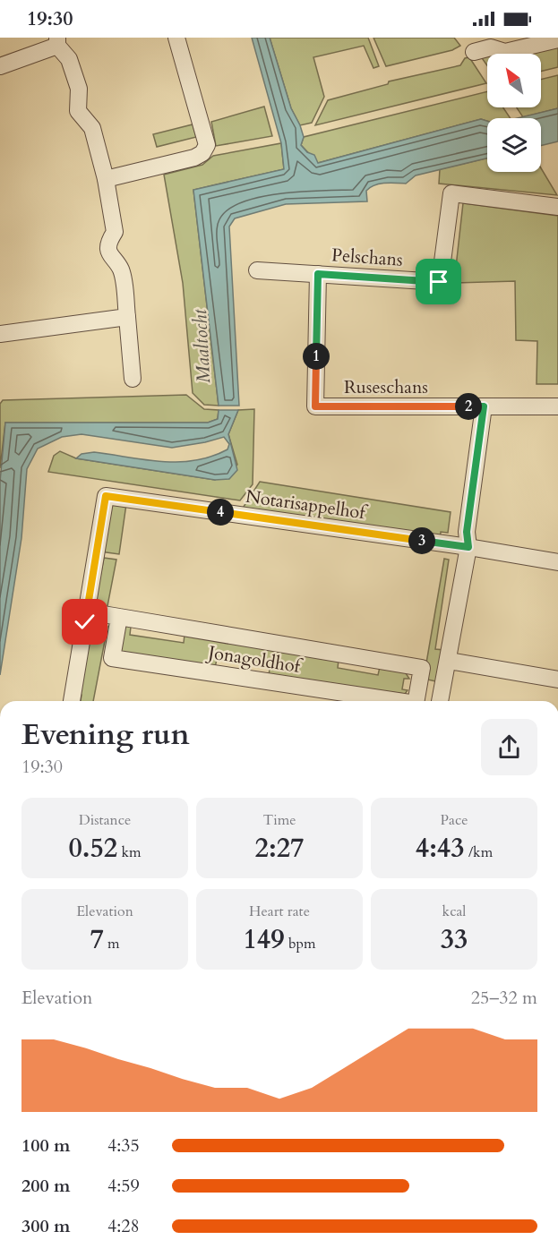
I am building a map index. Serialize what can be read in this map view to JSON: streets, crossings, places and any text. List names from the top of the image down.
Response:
{
  "streets": {
    "street": [
      "Pelschans",
      "Ruseschans",
      "Notarisappelhof",
      "Jonagoldhof"
    ]
  },
  "crossings": [
    ["Pelschans", "Ruseschans"],
    ["Notarisappelhof", "Jonagoldhof"]
  ],
  "water": ["Maaltocht"],
  "north": "top left",
  "page": {
    "status": "19:30",
    "pins": [
      "1",
      "2",
      "4",
      "3"
    ],
    "heading": ["Evening run", "19:30"],
    "stats": [
      ["Distance", "0.52 km"],
      ["Time", "2:27"],
      ["Pace", "4:43 /km"],
      ["Elevation", "7 m"],
      ["Heart rate", "149 bpm"],
      ["kcal", "33"]
    ],
    "chart": ["Elevation", "25–32 m"],
    "list": [
      {
        "name": "100 m",
        "note": "4:35"
      },
      {
        "name": "200 m",
        "note": "4:59"
      },
      {
        "name": "300 m",
        "note": "4:28"
      }
    ]
  }
}
